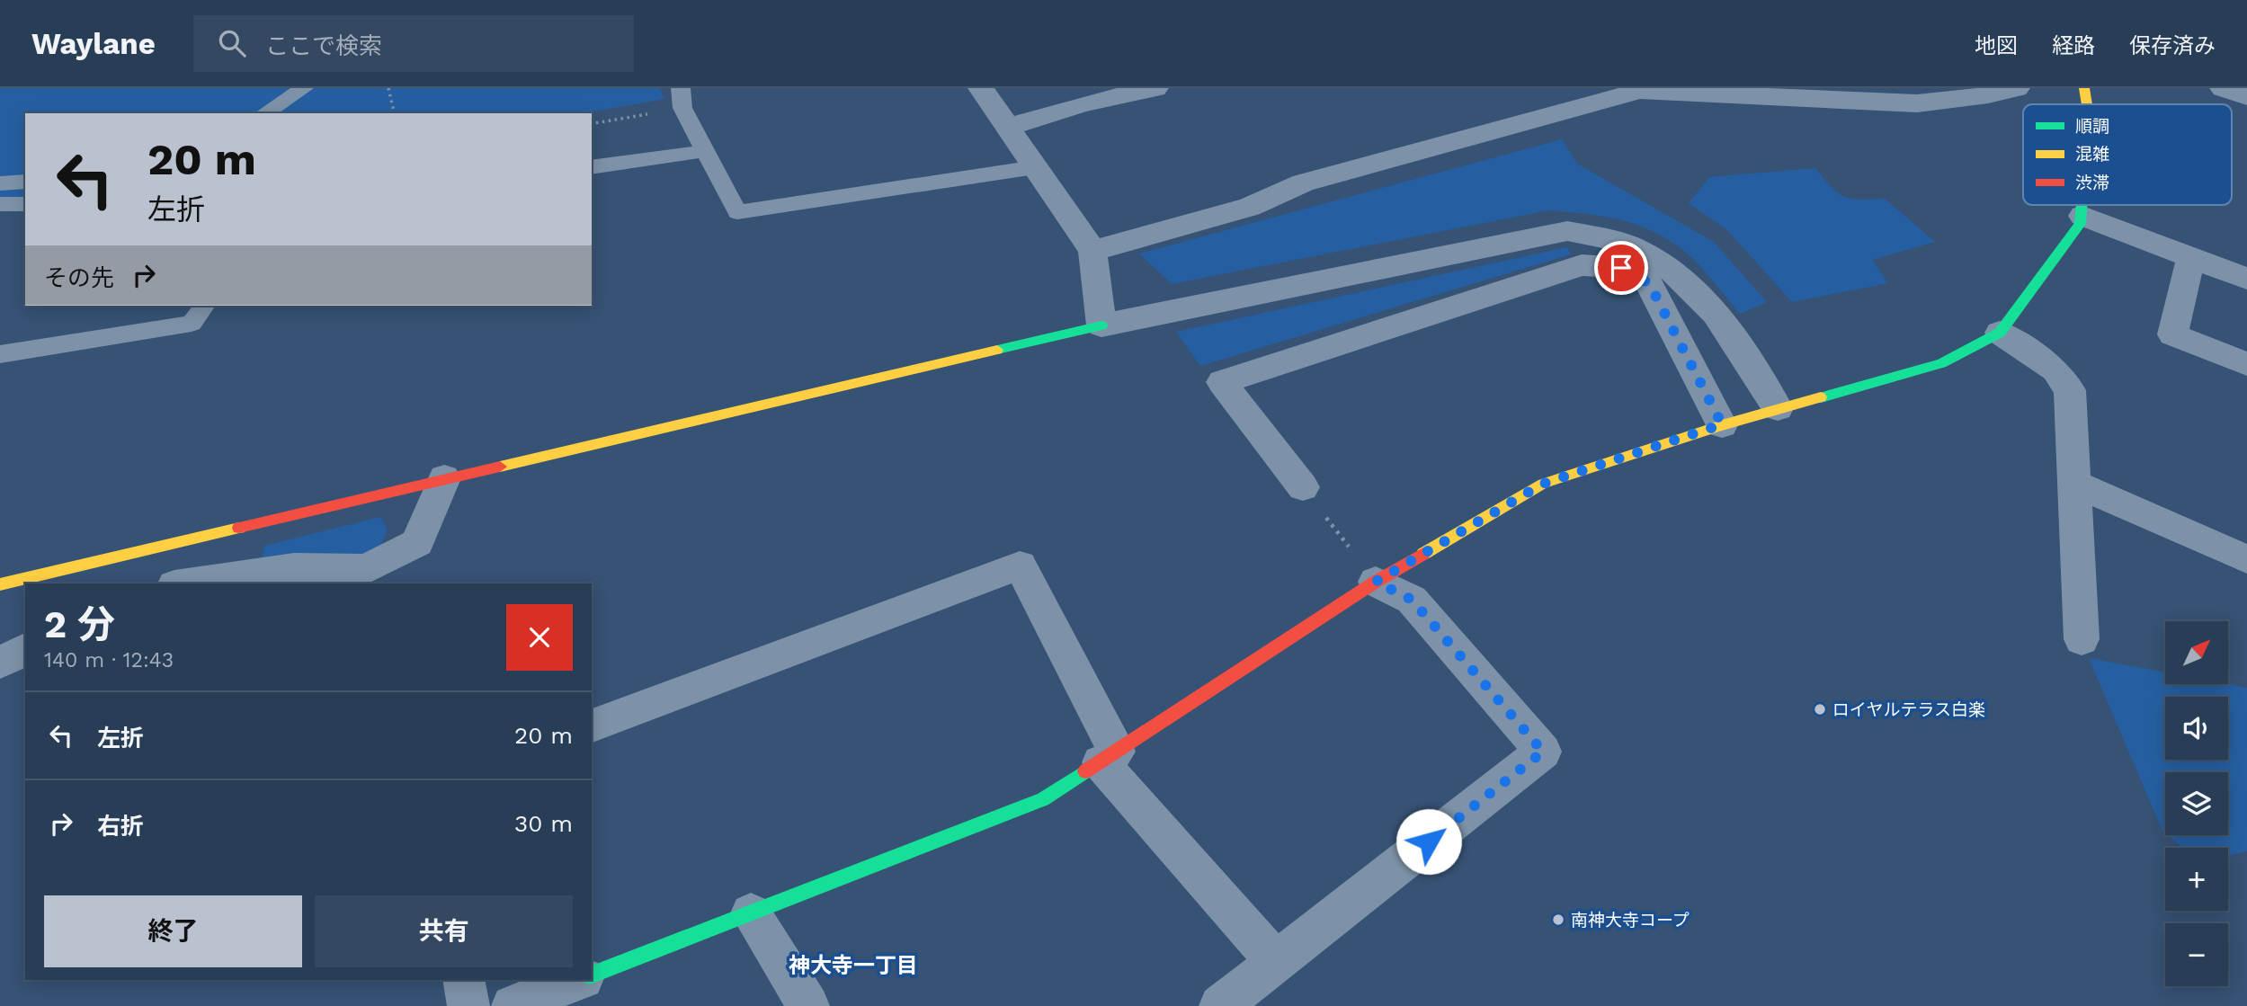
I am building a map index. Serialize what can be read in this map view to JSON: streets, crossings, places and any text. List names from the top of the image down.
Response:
{
  "districts": ["神大寺一丁目"],
  "places": ["ロイヤルテラス白楽", "南神大寺コープ"],
  "legend": ["順調", "混雑", "渋滞"],
  "north": "top right",
  "page": {
    "header": "Waylane",
    "search": "ここで検索",
    "nav": ["地図", "経路", "保存済み"],
    "turn": ["20 m", "左折"],
    "then": "その先",
    "heading": ["2 分", "140 m · 12:43"],
    "map_buttons": ["+", "−"],
    "list": [
      {
        "name": "左折",
        "value": "20 m"
      },
      {
        "name": "右折",
        "value": "30 m"
      }
    ],
    "buttons": ["終了", "共有"]
  }
}
